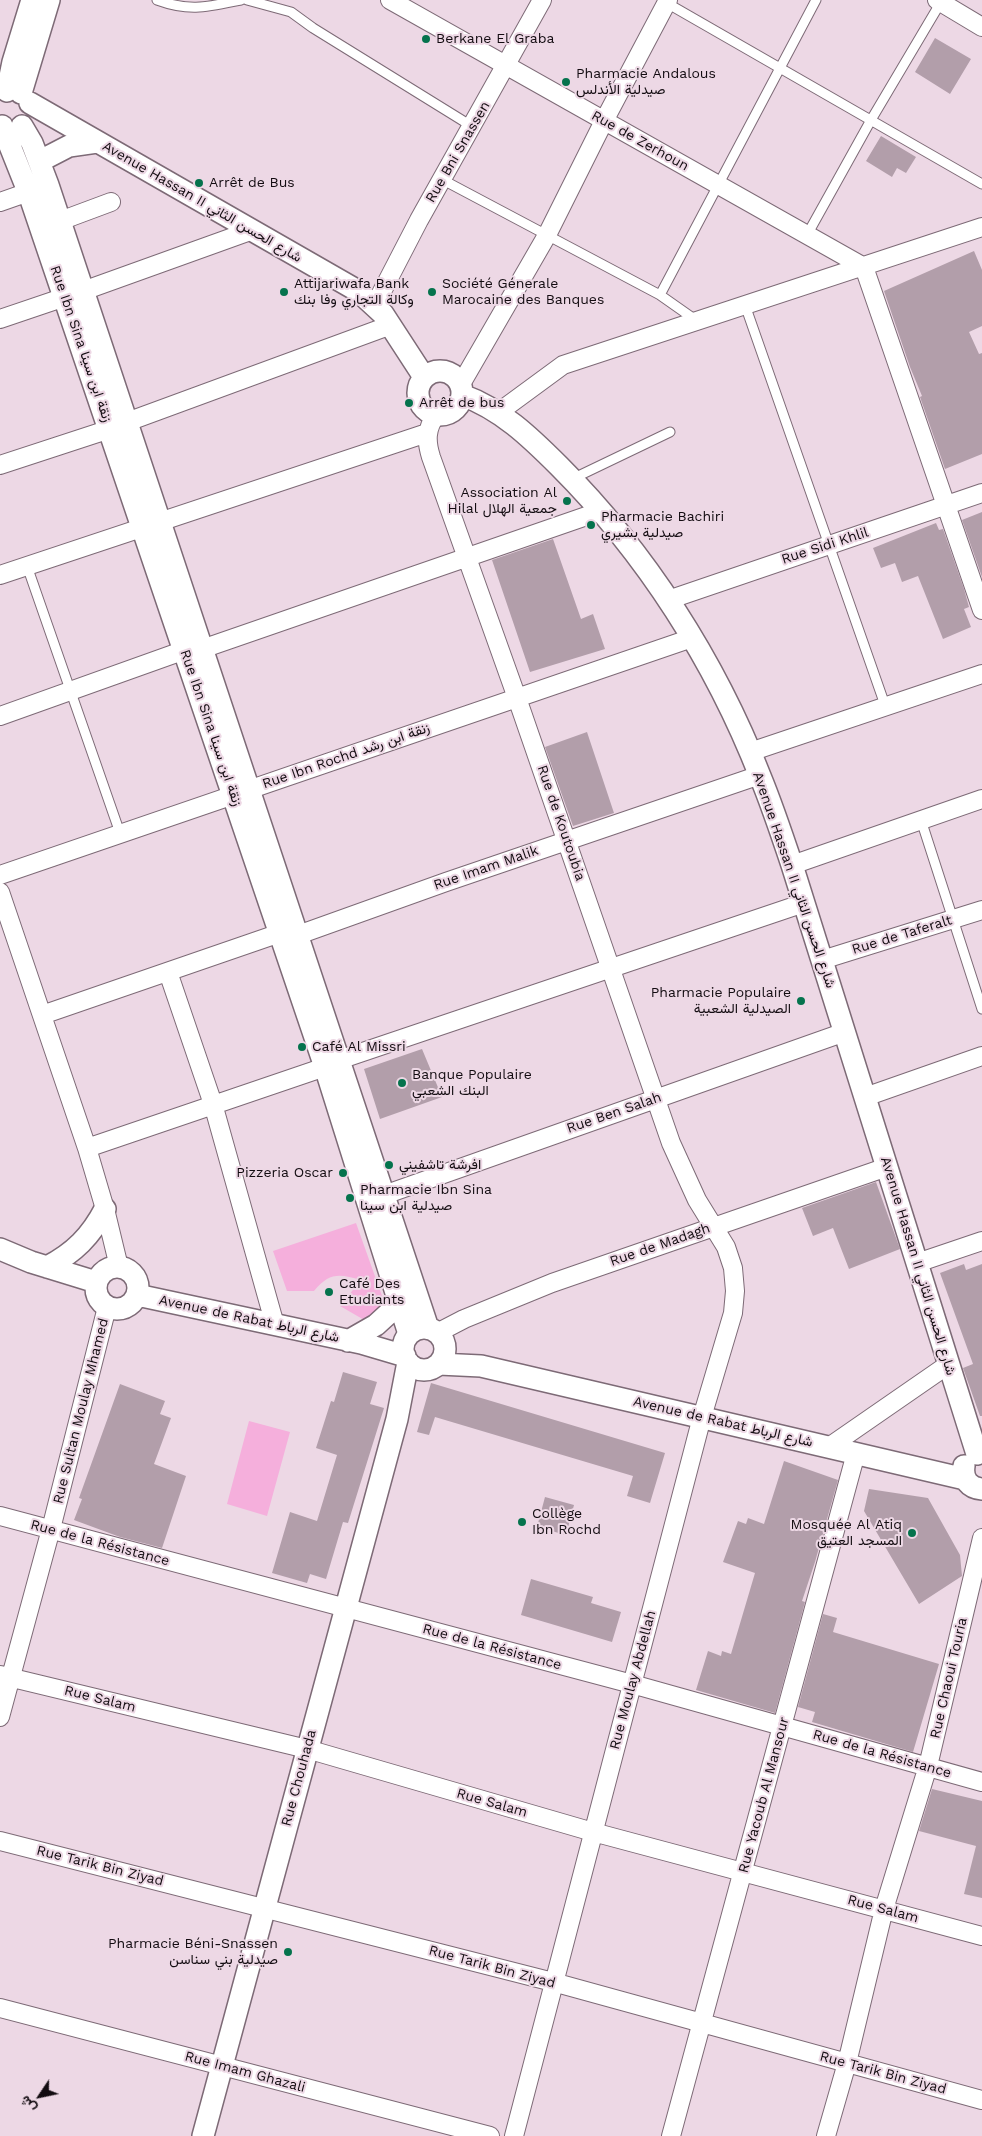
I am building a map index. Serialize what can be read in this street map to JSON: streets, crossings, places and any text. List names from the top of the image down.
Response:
{
  "streets": {
    "street": [
      "Rue de Zerhoun",
      "Rue Bni Snassen",
      "Avenue Hassan II شارع الحسن الثاني",
      "Rue Ibn Sina زنقة ابن سينا",
      "Rue Sidi Khlil",
      "Rue Ibn Rochd زنقة ابن رشد",
      "Rue de Koutoubia",
      "Rue Imam Malik",
      "Rue de Taferalt",
      "Rue Ben Salah",
      "Rue de Madagh",
      "Avenue de Rabat شارع الرباط",
      "Rue Sultan Moulay Mhamed",
      "Rue de la Résistance",
      "Rue Chaoui Touria",
      "Rue Moulay Abdellah",
      "Rue Salam",
      "Rue Chouhada",
      "Rue Yacoub Al Mansour",
      "Rue Tarik Bin Ziyad",
      "Rue Imam Ghazali"
    ]
  },
  "crossings": [
    ["Rue de Zerhoun", "Rue Bni Snassen"],
    ["Rue Bni Snassen", "Avenue Hassan II شارع الحسن الثاني"],
    ["Avenue Hassan II شارع الحسن الثاني", "Rue Sidi Khlil"],
    ["Avenue Hassan II شارع الحسن الثاني", "Rue Ibn Rochd زنقة ابن رشد"],
    ["Avenue Hassan II شارع الحسن الثاني", "Rue de Koutoubia"],
    ["Avenue Hassan II شارع الحسن الثاني", "Rue Imam Malik"],
    ["Avenue Hassan II شارع الحسن الثاني", "Rue de Taferalt"],
    ["Avenue Hassan II شارع الحسن الثاني", "Rue Ben Salah"],
    ["Avenue Hassan II شارع الحسن الثاني", "Rue de Madagh"],
    ["Rue Ibn Sina زنقة ابن سينا", "Rue Ibn Rochd زنقة ابن رشد"],
    ["Rue Ibn Sina زنقة ابن سينا", "Rue Imam Malik"],
    ["Rue Ibn Sina زنقة ابن سينا", "Rue Ben Salah"],
    ["Rue Ibn Sina زنقة ابن سينا", "Rue de Madagh"],
    ["Rue Ibn Sina زنقة ابن سينا", "Avenue de Rabat شارع الرباط"],
    ["Rue Ibn Sina زنقة ابن سينا", "Rue Chouhada"],
    ["Rue Ibn Rochd زنقة ابن رشد", "Rue de Koutoubia"],
    ["Rue de Koutoubia", "Rue Imam Malik"],
    ["Rue de Koutoubia", "Rue Ben Salah"],
    ["Rue de Koutoubia", "Rue de Madagh"],
    ["Rue de Koutoubia", "Rue Moulay Abdellah"],
    ["Rue de Madagh", "Avenue de Rabat شارع الرباط"],
    ["Rue de Madagh", "Rue Moulay Abdellah"],
    ["Rue de Madagh", "Rue Chouhada"],
    ["Avenue de Rabat شارع الرباط", "Rue Sultan Moulay Mhamed"],
    ["Avenue de Rabat شارع الرباط", "Rue Moulay Abdellah"],
    ["Avenue de Rabat شارع الرباط", "Rue Chouhada"],
    ["Avenue de Rabat شارع الرباط", "Rue Yacoub Al Mansour"],
    ["Rue Sultan Moulay Mhamed", "Rue de la Résistance"],
    ["Rue Sultan Moulay Mhamed", "Rue Salam"],
    ["Rue de la Résistance", "Rue Chaoui Touria"],
    ["Rue de la Résistance", "Rue Moulay Abdellah"],
    ["Rue de la Résistance", "Rue Chouhada"],
    ["Rue de la Résistance", "Rue Yacoub Al Mansour"],
    ["Rue Chaoui Touria", "Rue Salam"],
    ["Rue Chaoui Touria", "Rue Tarik Bin Ziyad"],
    ["Rue Moulay Abdellah", "Rue Salam"],
    ["Rue Moulay Abdellah", "Rue Tarik Bin Ziyad"],
    ["Rue Salam", "Rue Chouhada"],
    ["Rue Salam", "Rue Yacoub Al Mansour"],
    ["Rue Chouhada", "Rue Tarik Bin Ziyad"],
    ["Rue Chouhada", "Rue Imam Ghazali"],
    ["Rue Yacoub Al Mansour", "Rue Tarik Bin Ziyad"]
  ],
  "places": [
    "Berkane El Graba",
    "Pharmacie Andalous صيدلية الأندلس",
    "Arrêt de Bus",
    "Attijariwafa Bank وكالة التجاري وفا بنك",
    "Société Génerale Marocaine des Banques",
    "Arrêt de bus",
    "Association Al Hilal جمعية الهلال",
    "Pharmacie Bachiri صيدلية بشيري",
    "Pharmacie Populaire الصيدلية الشعبية",
    "Café Al Missri",
    "Banque Populaire البنك الشعبي",
    "افرشة تاشفيني",
    "Pizzeria Oscar",
    "Pharmacie Ibn Sina صيدلية ابن سينا",
    "Café Des Etudiants",
    "Collège Ibn Rochd",
    "Mosquée Al Atiq المسجد العتيق",
    "Pharmacie Béni-Snassen صيدلية بني سناسن"
  ],
  "north": "bottom left"
}
